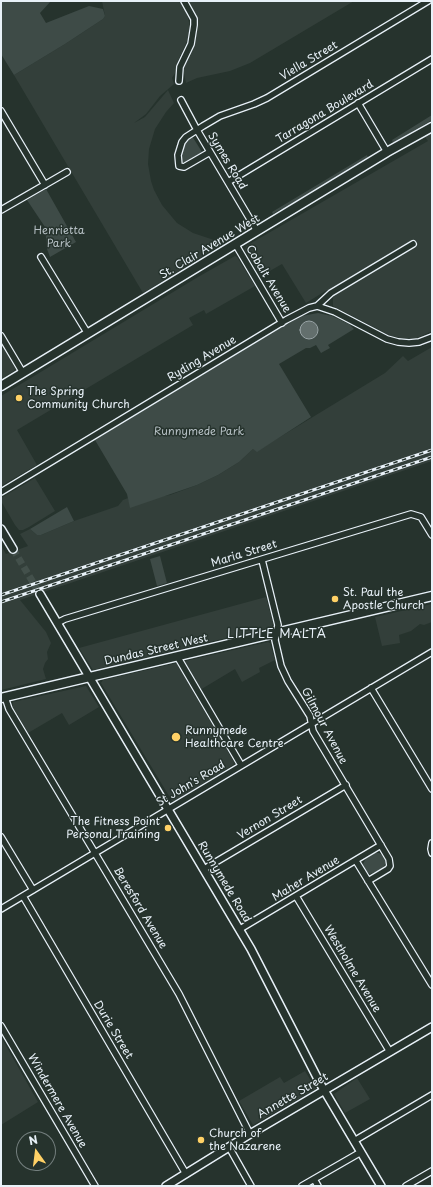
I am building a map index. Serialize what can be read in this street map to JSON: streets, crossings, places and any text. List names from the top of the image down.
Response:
{
  "streets": {
    "main road": ["St. Clair Avenue West", "Dundas Street West"],
    "street": [
      "Viella Street",
      "Tarragona Boulevard",
      "Symes Road",
      "Cobalt Avenue",
      "Ryding Avenue",
      "Maria Street",
      "Gilmour Avenue",
      "St John's Road",
      "Vernon Street",
      "Maher Avenue",
      "Runnymede Road",
      "Beresford Avenue",
      "Westholme Avenue",
      "Durie Street",
      "Annette Street",
      "Windermere Avenue"
    ]
  },
  "crossings": [
    ["Viella Street", "Symes Road"],
    ["Tarragona Boulevard", "Symes Road"],
    ["Symes Road", "St. Clair Avenue West"],
    ["St. Clair Avenue West", "Cobalt Avenue"],
    ["Cobalt Avenue", "Ryding Avenue"],
    ["Maria Street", "Gilmour Avenue"],
    ["Maria Street", "Runnymede Road"],
    ["Dundas Street West", "Gilmour Avenue"],
    ["Dundas Street West", "Runnymede Road"],
    ["Dundas Street West", "Beresford Avenue"],
    ["Gilmour Avenue", "St John's Road"],
    ["Gilmour Avenue", "Vernon Street"],
    ["Gilmour Avenue", "Maher Avenue"],
    ["St John's Road", "Runnymede Road"],
    ["St John's Road", "Beresford Avenue"],
    ["St John's Road", "Durie Street"],
    ["Vernon Street", "Runnymede Road"],
    ["Maher Avenue", "Runnymede Road"],
    ["Maher Avenue", "Westholme Avenue"],
    ["Runnymede Road", "Annette Street"],
    ["Beresford Avenue", "Annette Street"],
    ["Westholme Avenue", "Annette Street"],
    ["Durie Street", "Annette Street"]
  ],
  "districts": ["LITTLE MALTA"],
  "parks": ["Henrietta Park", "Runnymede Park"],
  "places": [
    "The Spring Community Church",
    "St. Paul the Apostle Church",
    "Runnymede Healthcare Centre",
    "The Fitness Point Personal Training",
    "Church of the Nazarene"
  ],
  "north": "top"
}
